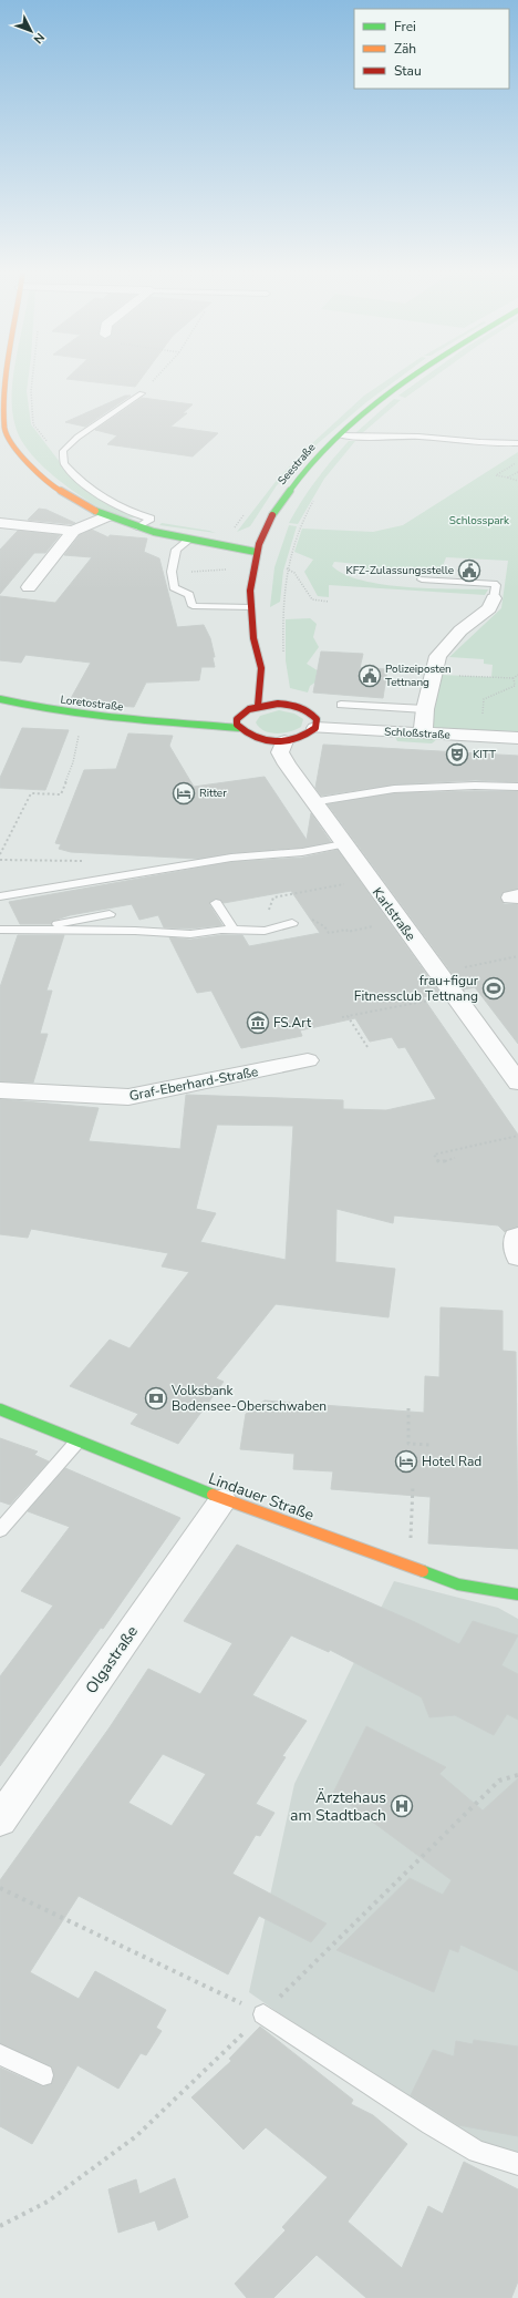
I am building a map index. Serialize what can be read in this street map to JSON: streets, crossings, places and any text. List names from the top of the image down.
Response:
{
  "streets": {
    "main road": ["Seestraße", "Loretostraße", "Lindauer Straße"],
    "street": [
      "Schloßstraße",
      "Karlstraße",
      "Graf-Eberhard-Straße",
      "Olgastraße"
    ]
  },
  "crossings": [
    ["Lindauer Straße", "Olgastraße"]
  ],
  "parks": ["Schlosspark"],
  "places": {
    "public building": ["KFZ-Zulassungsstelle", "Polizeiposten Tettnang"],
    "theatre": ["KITT"],
    "hotel": ["Ritter", "Hotel Rad"],
    "sports": ["frau+figur Fitnessclub Tettnang"],
    "museum": ["FS.Art"],
    "bank": ["Volksbank Bodensee-Oberschwaben"],
    "hospital": ["Ärztehaus am Stadtbach"]
  },
  "legend": ["Frei", "Zäh", "Stau"],
  "north": "bottom right"
}
